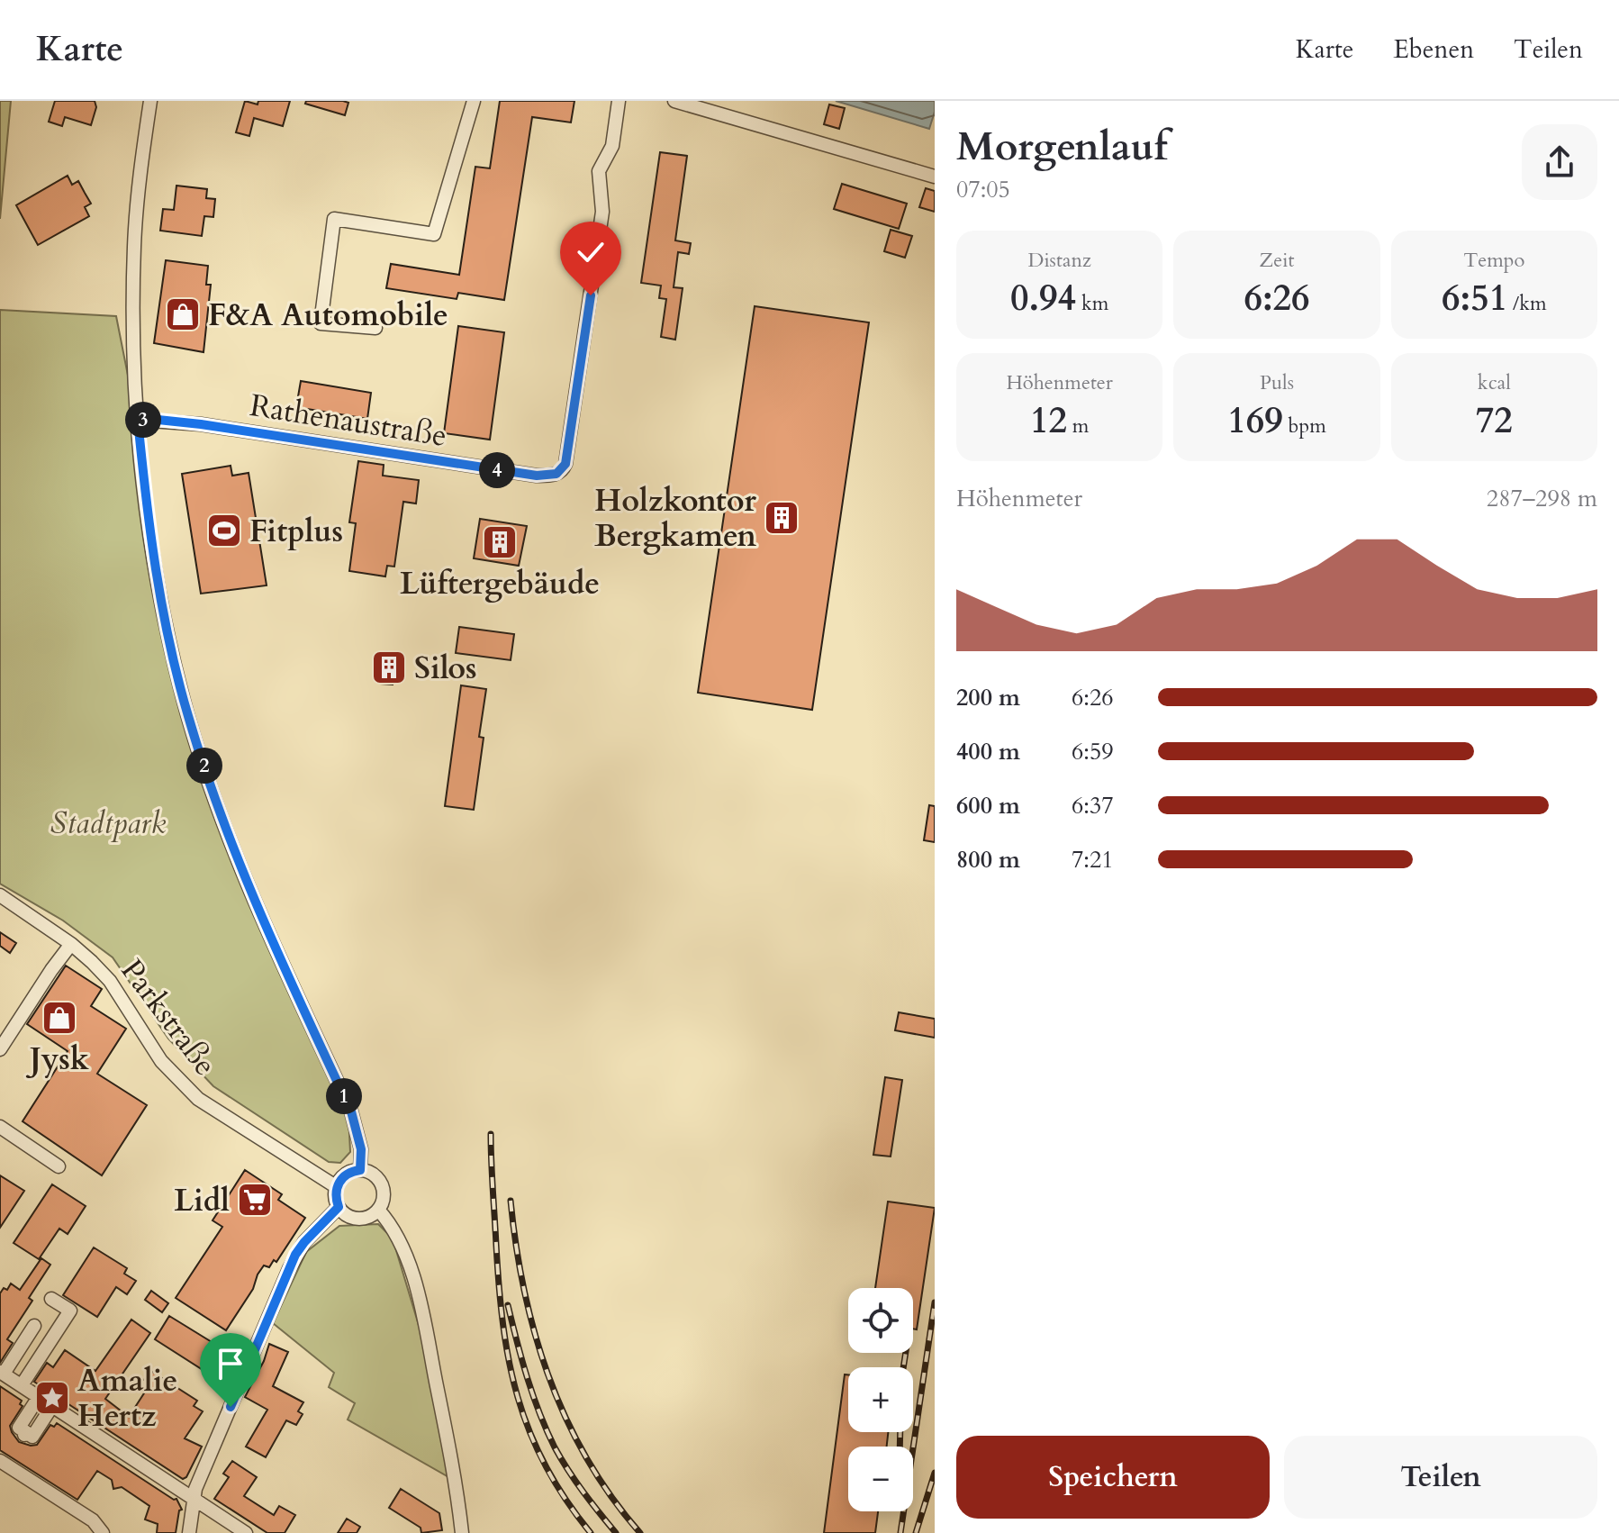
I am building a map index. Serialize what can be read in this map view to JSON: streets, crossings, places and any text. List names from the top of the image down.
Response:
{
  "streets": {
    "street": ["Rathenaustraße", "Parkstraße"]
  },
  "parks": ["Stadtpark"],
  "places": {
    "shop": ["F&A Automobile", "Jysk"],
    "building": ["Holzkontor Bergkamen", "Lüftergebäude", "Silos"],
    "sports": ["Fitplus"],
    "supermarket": ["Lidl"],
    "place": ["Amalie Hertz"]
  },
  "page": {
    "header": "Karte",
    "nav": ["Karte", "Ebenen", "Teilen"],
    "heading": ["Morgenlauf", "07:05"],
    "stats": [
      ["Distanz", "0.94 km"],
      ["Zeit", "6:26"],
      ["Tempo", "6:51 /km"],
      ["Höhenmeter", "12 m"],
      ["Puls", "169 bpm"],
      ["kcal", "72"]
    ],
    "pins": [
      "3",
      "4",
      "2",
      "1"
    ],
    "chart": ["Höhenmeter", "287–298 m"],
    "list": [
      {
        "name": "200 m",
        "note": "6:26"
      },
      {
        "name": "400 m",
        "note": "6:59"
      },
      {
        "name": "600 m",
        "note": "6:37"
      },
      {
        "name": "800 m",
        "note": "7:21"
      }
    ],
    "map_buttons": ["+", "−"],
    "buttons": ["Speichern", "Teilen"]
  }
}
